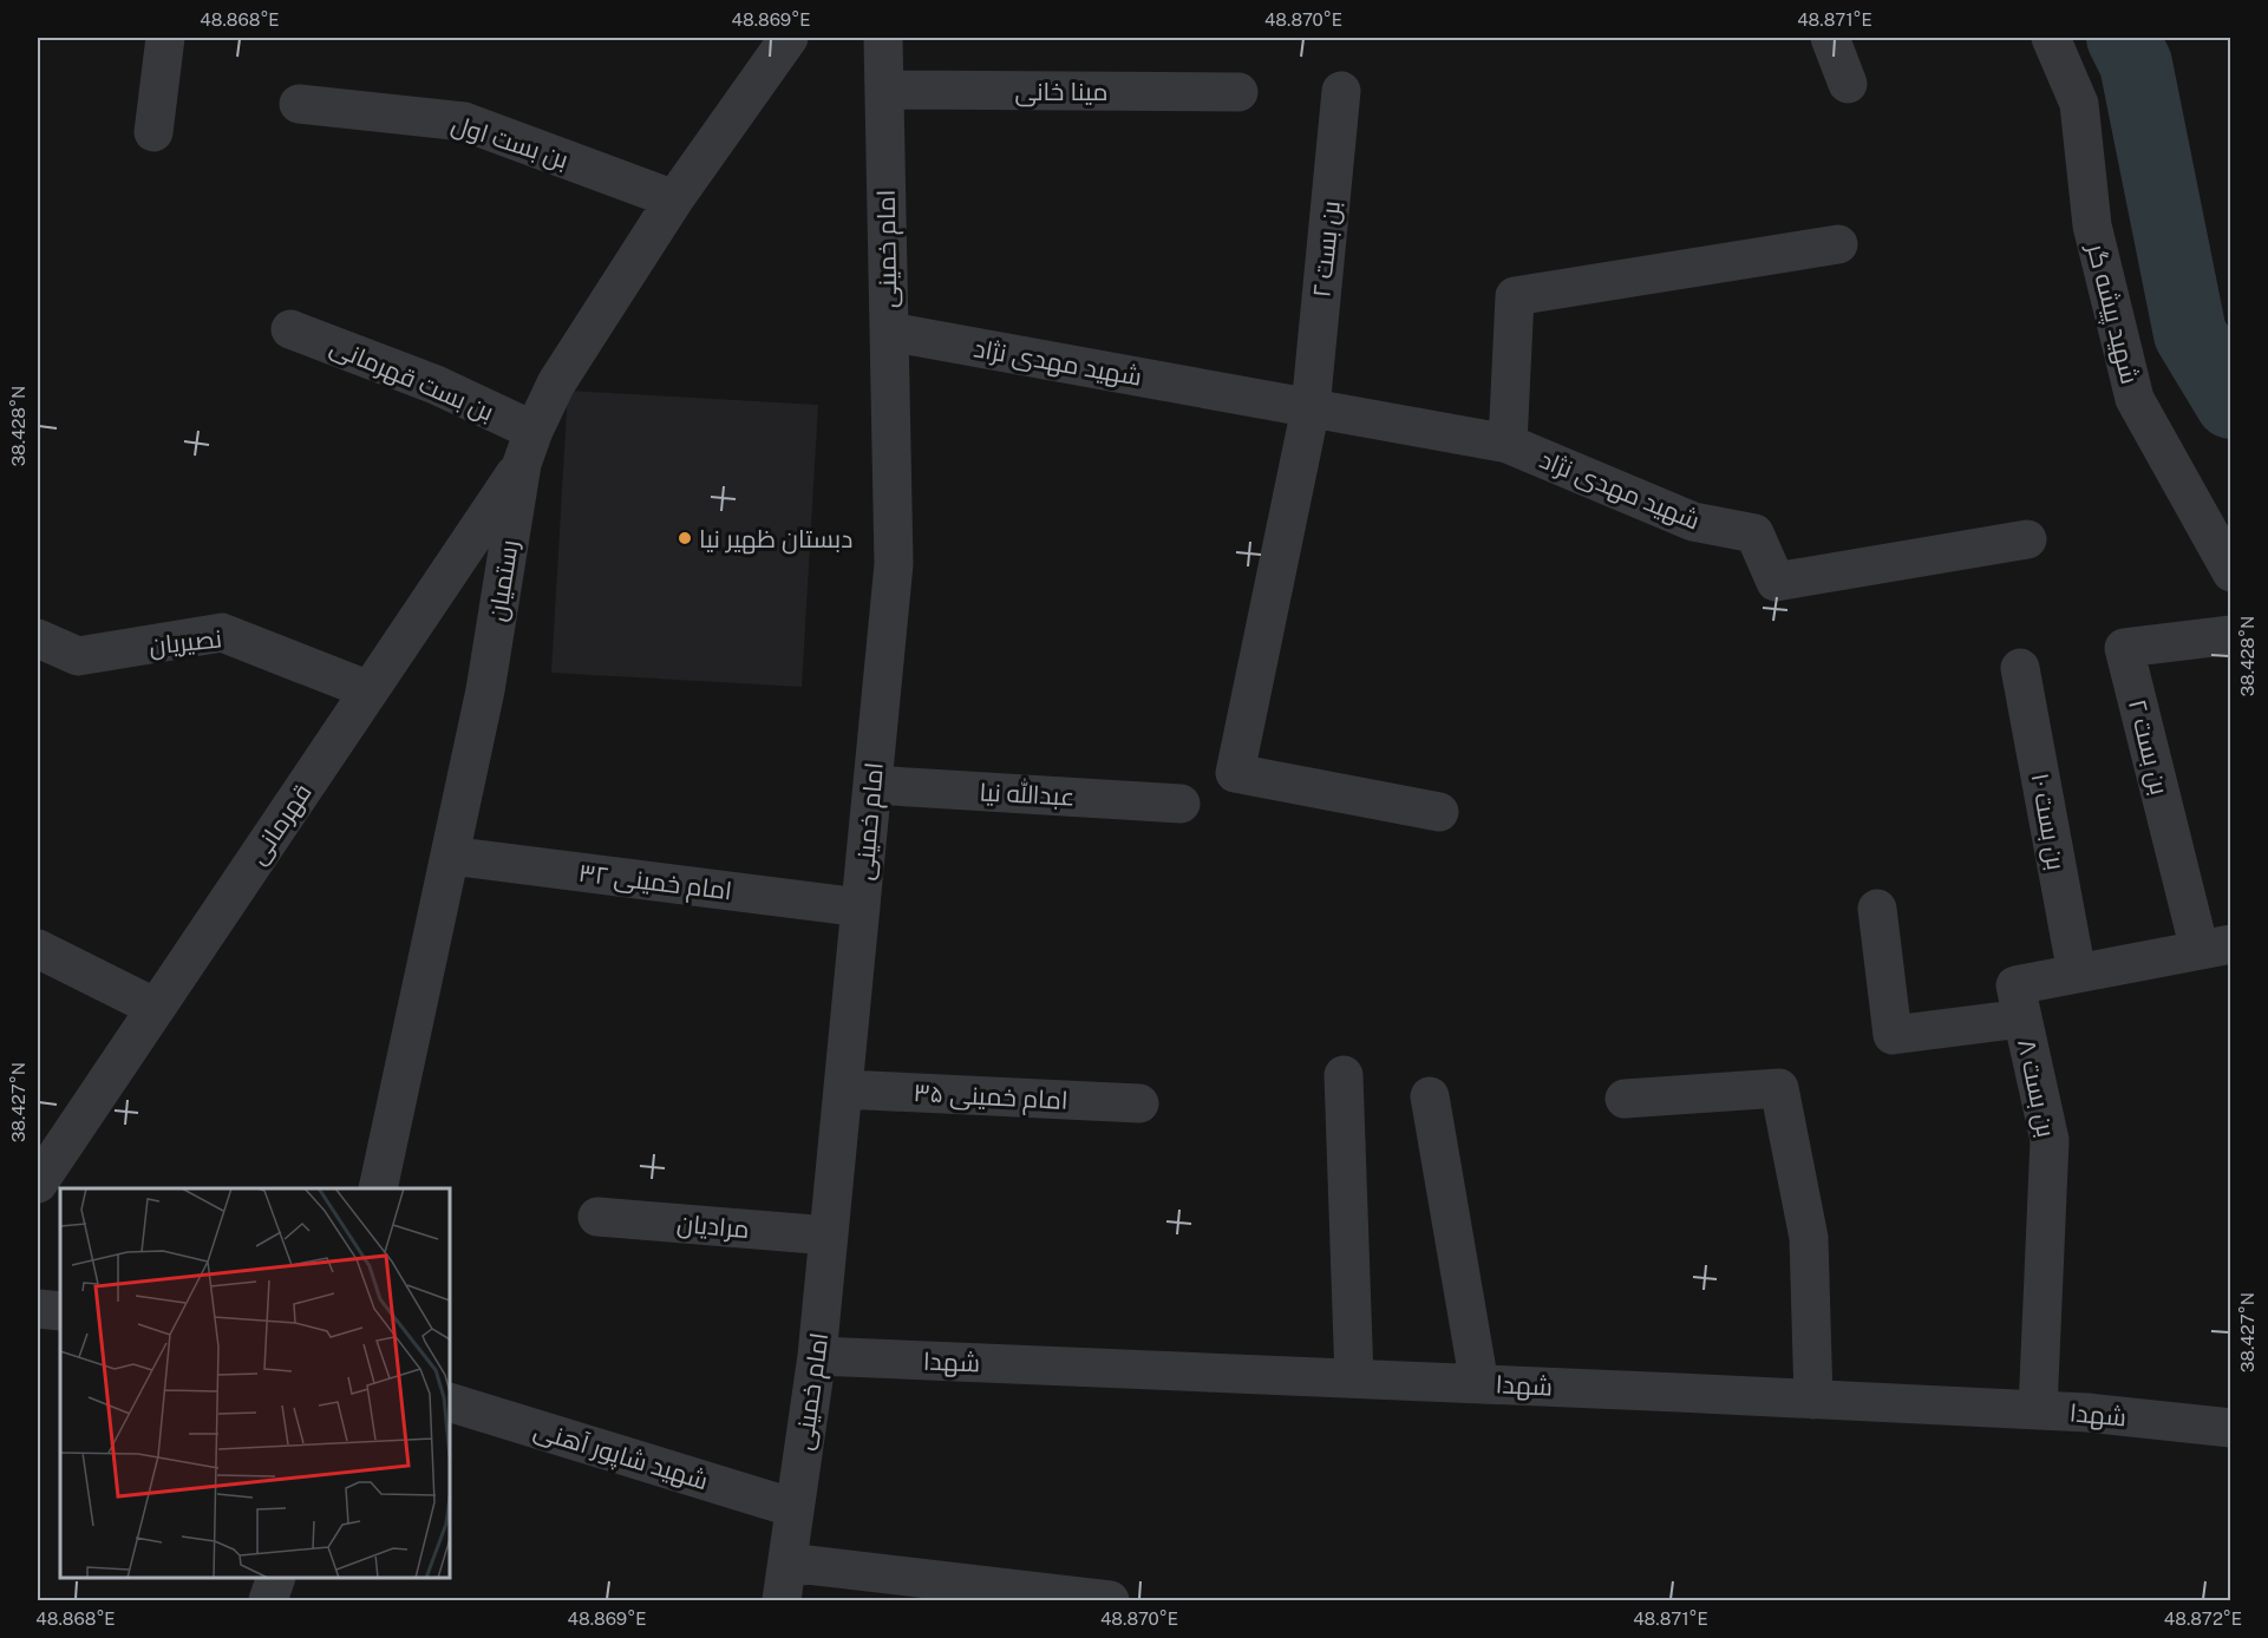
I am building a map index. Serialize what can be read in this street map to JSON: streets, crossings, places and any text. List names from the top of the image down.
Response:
{
  "streets": {
    "street": [
      "مینا خانی",
      "بن بست اول",
      "امام خمینی",
      "بن بست ۲",
      "شهید پیشه گر",
      "شهید مهدی نژاد",
      "بن بست قهرمانی",
      "رستمیان",
      "نصیریان",
      "عبدالله نیا",
      "بن بست ۱۰",
      "قهرمانی",
      "امام خمینی ۳۲",
      "بن بست ۸",
      "امام خمینی ۳۵",
      "مرادیان",
      "شهدا",
      "شهید شاپور آهنی"
    ]
  },
  "crossings": [
    ["مینا خانی", "امام خمینی"],
    ["بن بست اول", "رستمیان"],
    ["امام خمینی", "شهید مهدی نژاد"],
    ["امام خمینی", "عبدالله نیا"],
    ["امام خمینی", "امام خمینی ۳۲"],
    ["امام خمینی", "امام خمینی ۳۵"],
    ["امام خمینی", "مرادیان"],
    ["امام خمینی", "شهدا"],
    ["امام خمینی", "شهید شاپور آهنی"],
    ["بن بست ۲", "شهید مهدی نژاد"],
    ["بن بست ۲", "بن بست ۸"],
    ["بن بست قهرمانی", "رستمیان"],
    ["بن بست قهرمانی", "قهرمانی"],
    ["رستمیان", "قهرمانی"],
    ["رستمیان", "امام خمینی ۳۲"],
    ["نصیریان", "قهرمانی"],
    ["بن بست ۱۰", "بن بست ۸"],
    ["بن بست ۸", "شهدا"]
  ],
  "places": ["دبستان ظهیر نیا"],
  "coordinates": [
    "48.868°E",
    "48.869°E",
    "48.870°E",
    "48.871°E",
    "38.428°N",
    "38.427°N",
    "48.872°E"
  ]
}
